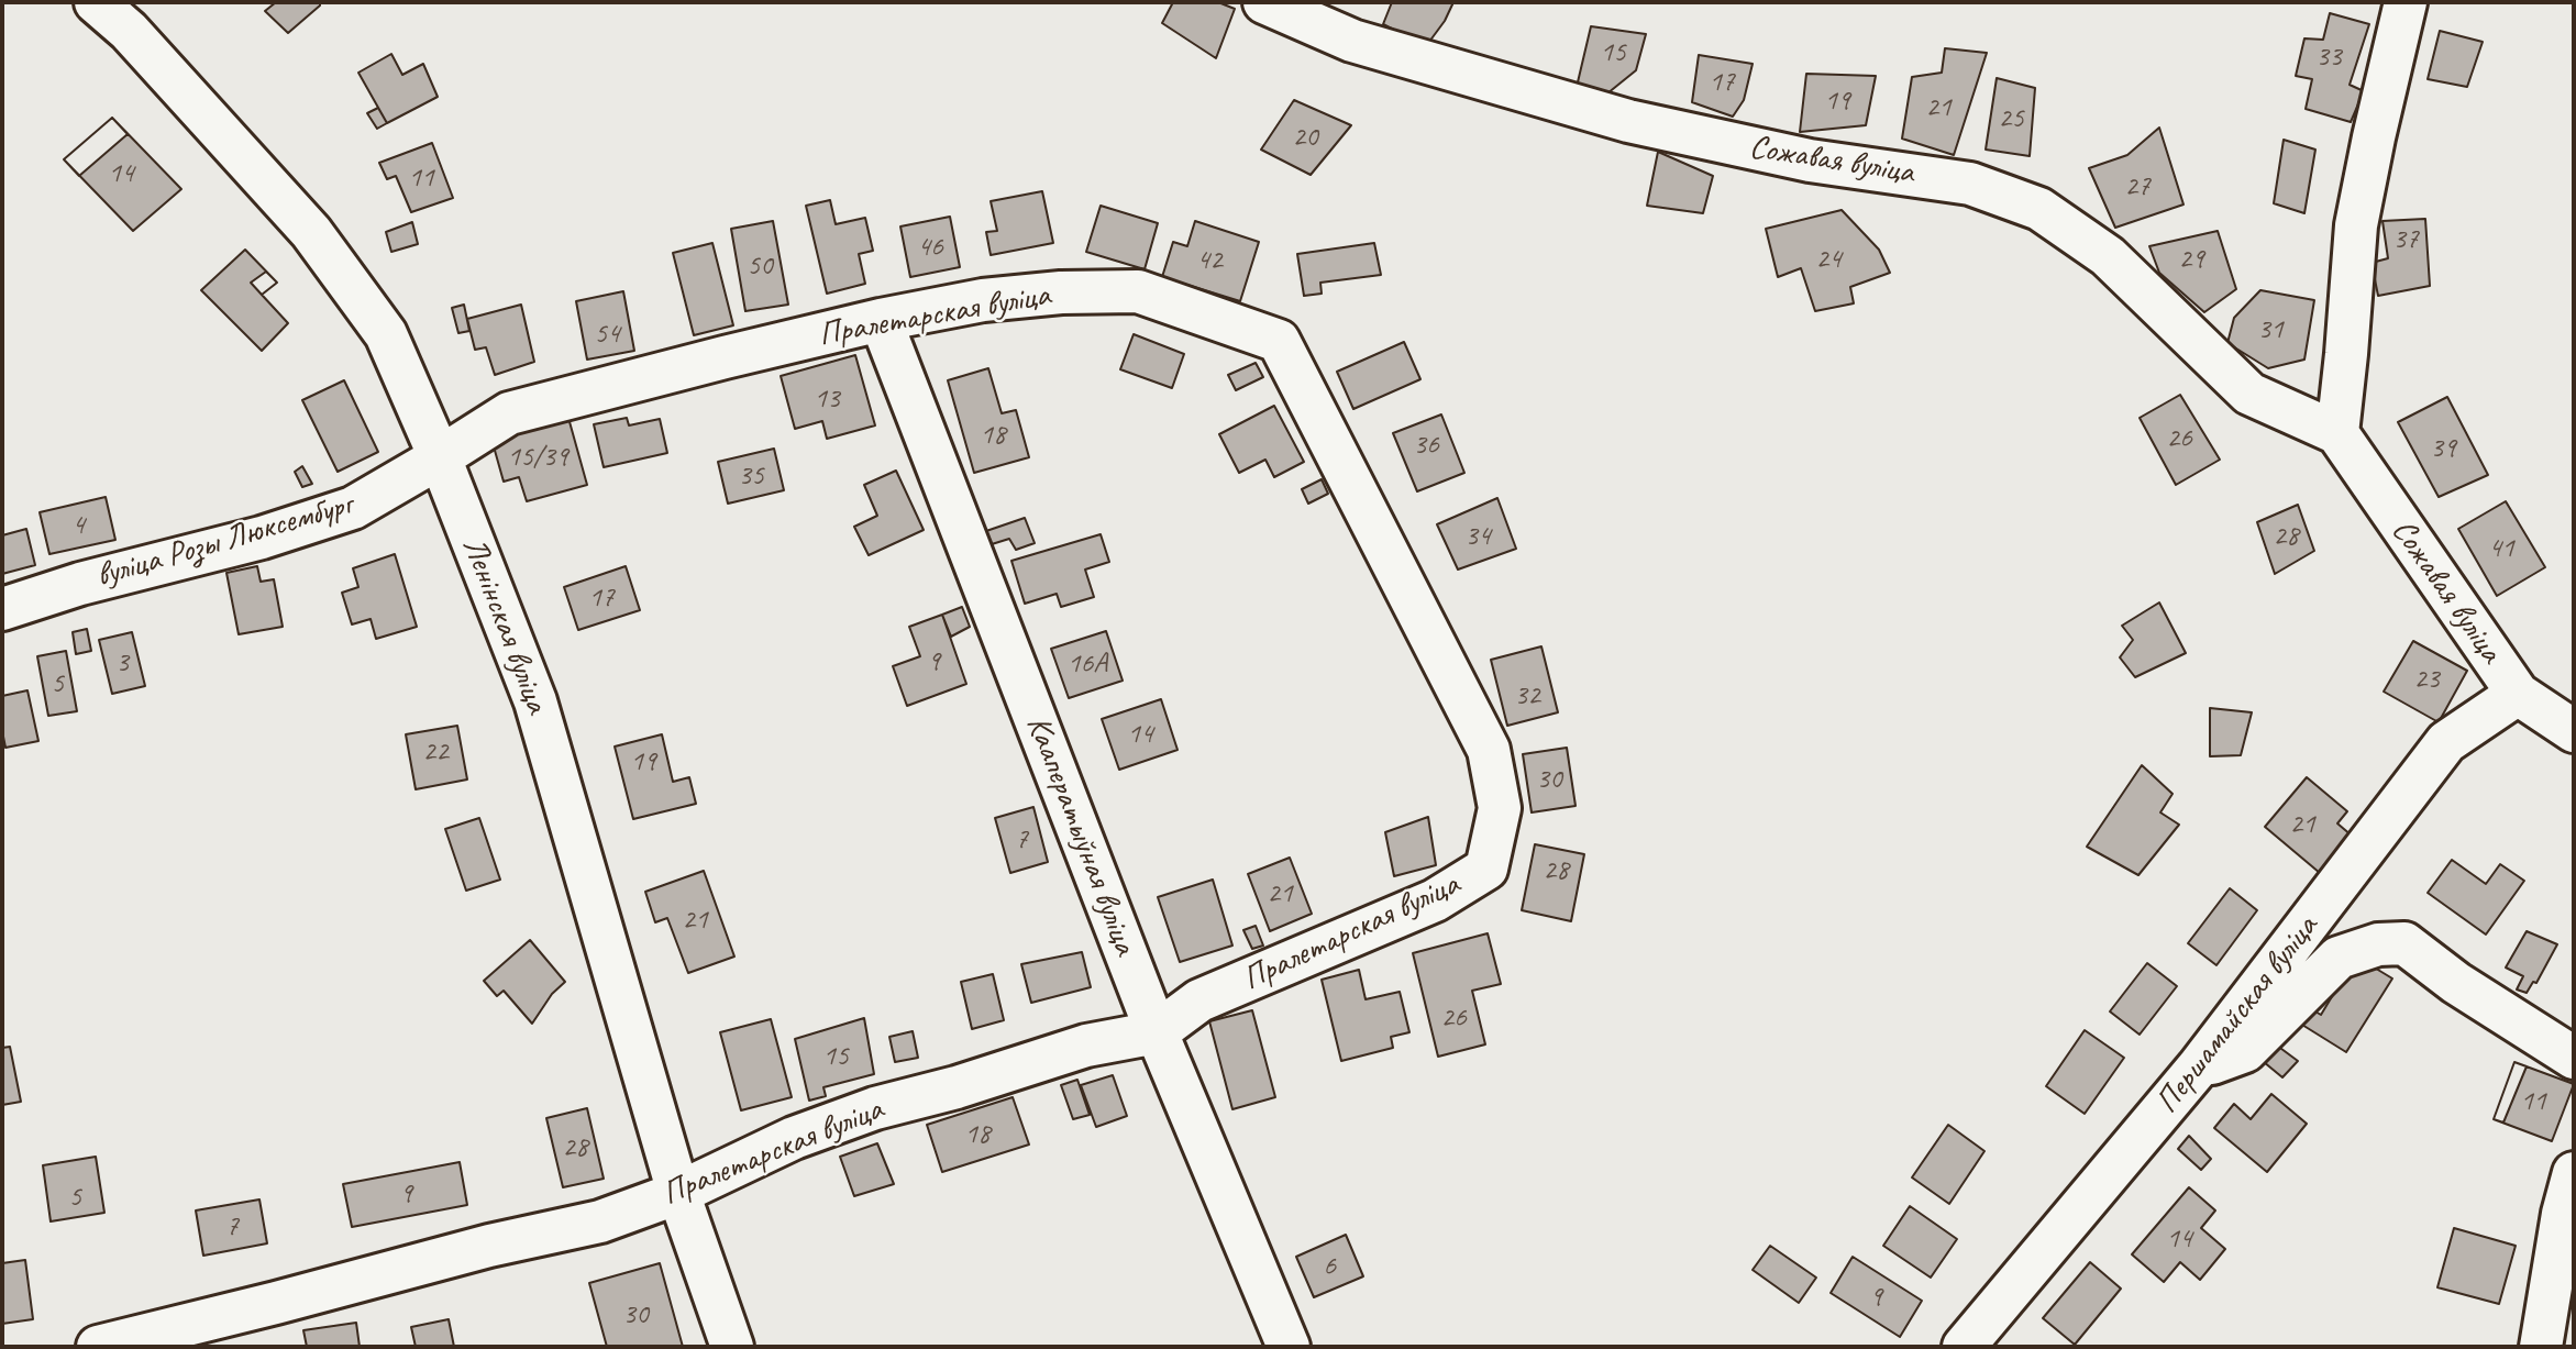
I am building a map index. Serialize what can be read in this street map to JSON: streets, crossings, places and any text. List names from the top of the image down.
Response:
{
  "streets": {
    "street": [
      "Сожавая вуліца",
      "Пралетарская вуліца",
      "вуліца Розы Люксембург",
      "Ленінская вуліца",
      "Кааператыўная вуліца",
      "Першамайская вуліца"
    ]
  },
  "crossings": [
    ["Сожавая вуліца", "Першамайская вуліца"],
    ["Пралетарская вуліца", "вуліца Розы Люксембург"],
    ["Пралетарская вуліца", "Ленінская вуліца"],
    ["Пралетарская вуліца", "Кааператыўная вуліца"],
    ["вуліца Розы Люксембург", "Ленінская вуліца"]
  ],
  "house_numbers": [
    "15",
    "33",
    "17",
    "19",
    "21",
    "25",
    "20",
    "14",
    "11",
    "27",
    "37",
    "46",
    "24",
    "29",
    "42",
    "50",
    "31",
    "54",
    "13",
    "18",
    "26",
    "36",
    "39",
    "15/39",
    "35",
    "4",
    "34",
    "28",
    "41",
    "17",
    "9",
    "3",
    "16А",
    "23",
    "5",
    "32",
    "14",
    "22",
    "19",
    "30",
    "21",
    "7",
    "28",
    "21",
    "21",
    "26",
    "15",
    "11",
    "18",
    "28",
    "9",
    "5",
    "7",
    "14",
    "6",
    "9",
    "30"
  ]
}
